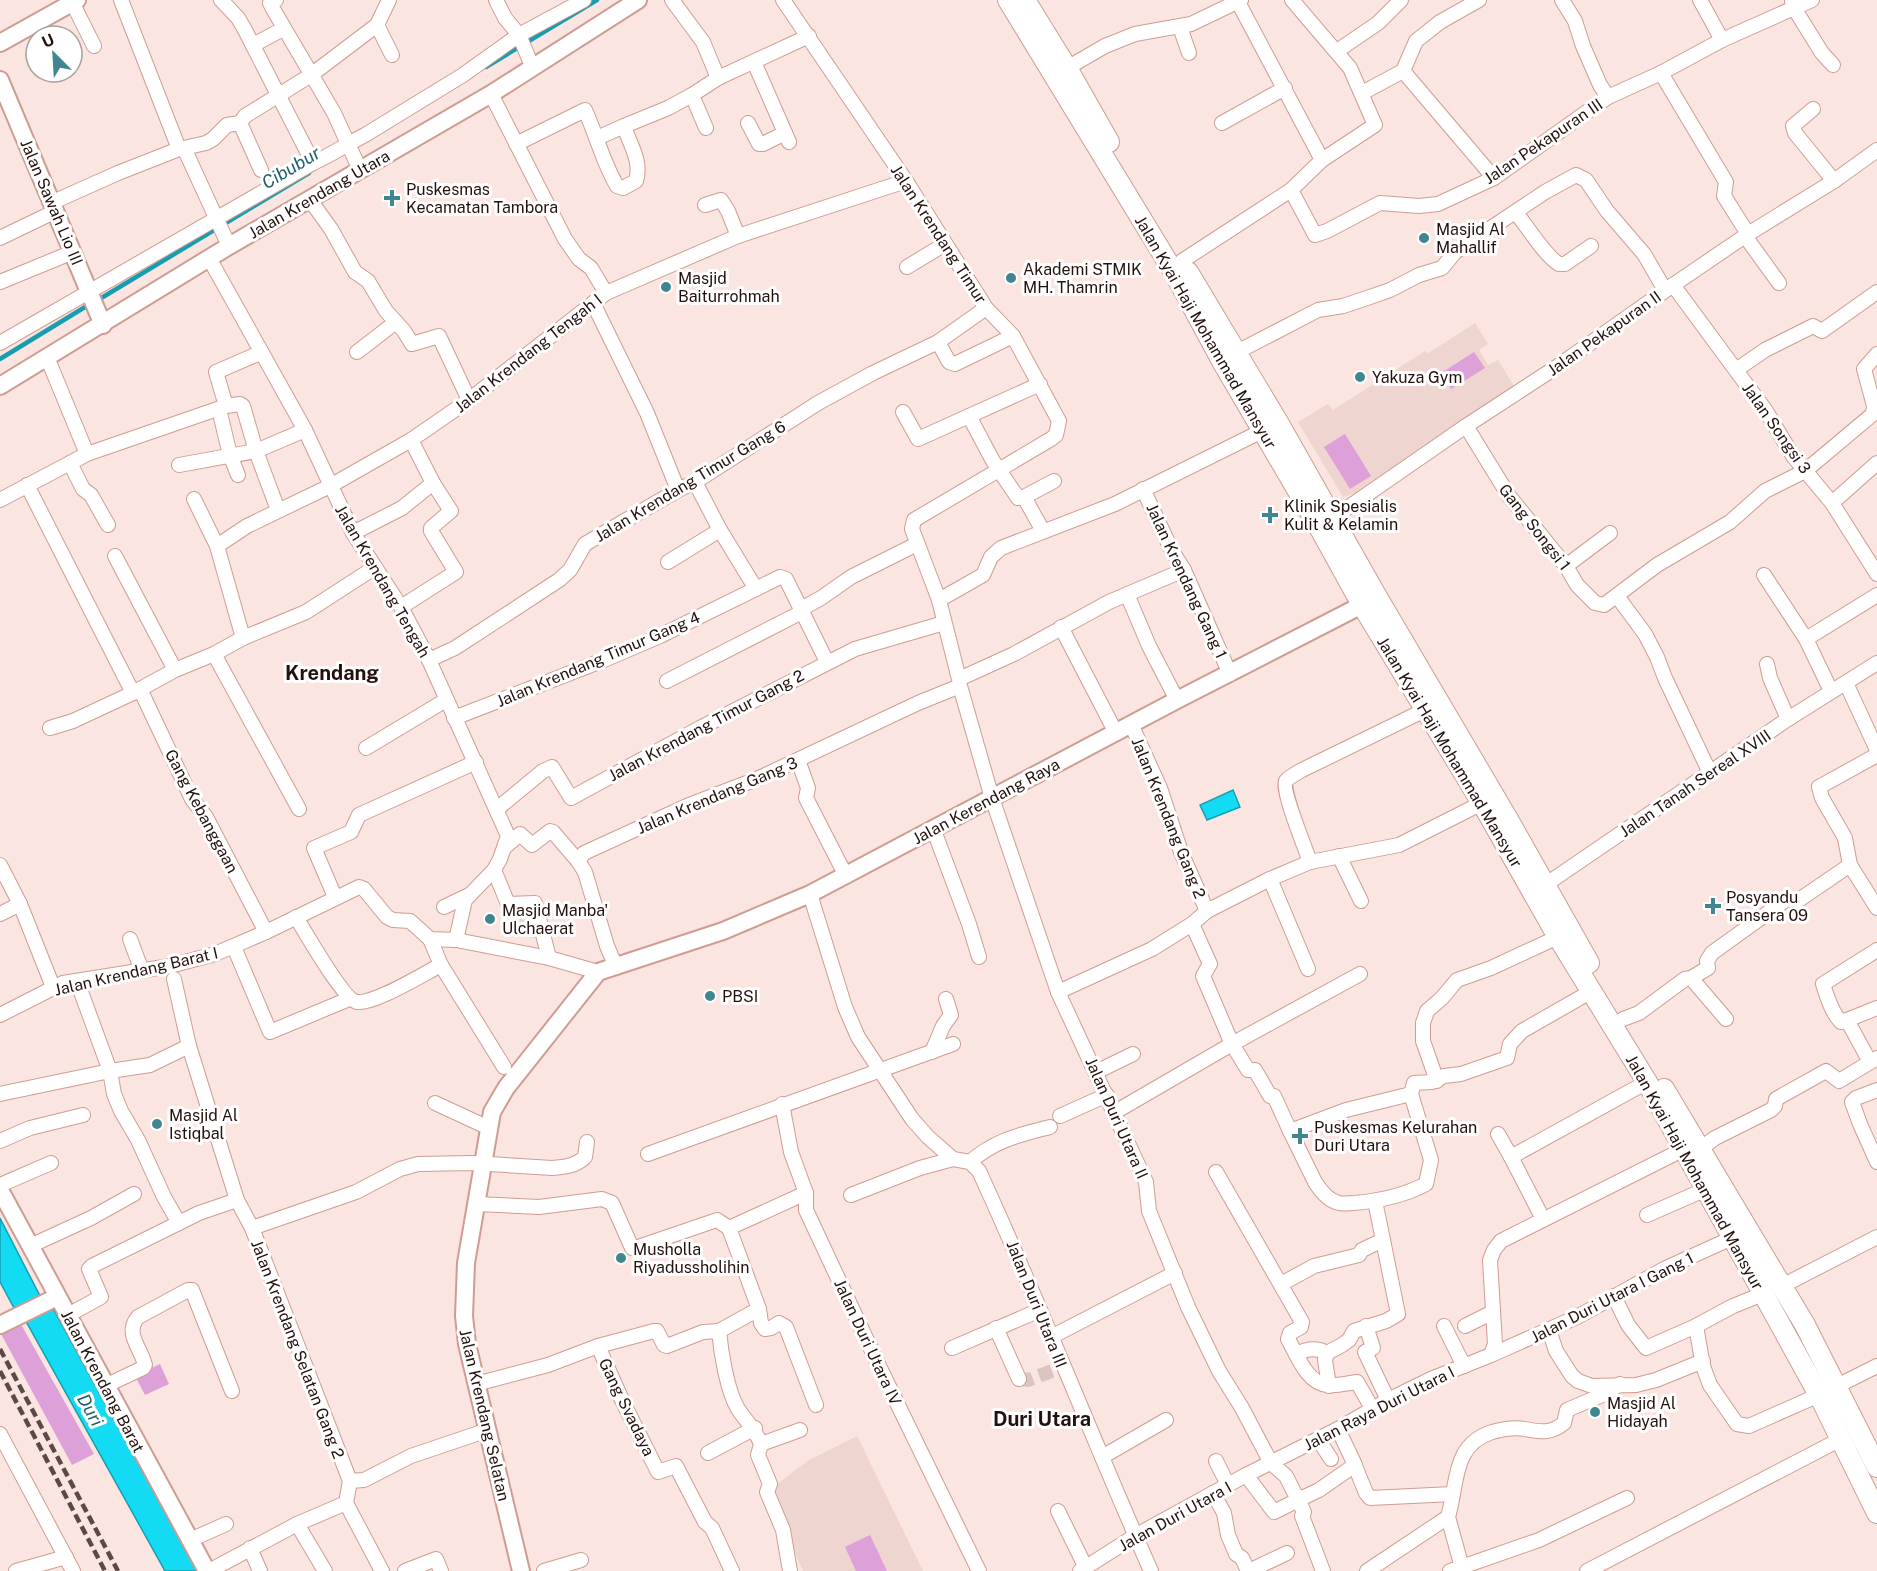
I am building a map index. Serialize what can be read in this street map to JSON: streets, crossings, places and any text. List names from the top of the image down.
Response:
{
  "streets": {
    "main road": ["Jalan Kyai Haji Mohammad Mansyur"],
    "street": [
      "Jalan Pekapuran III",
      "Jalan Krendang Utara",
      "Jalan Sawah Lio III",
      "Jalan Krendang Timur",
      "Jalan Pekapuran II",
      "Jalan Krendang Tengah I",
      "Jalan Songsi 3",
      "Jalan Krendang Timur Gang 6",
      "Gang Songsi 1",
      "Jalan Krendang Tengah",
      "Jalan Krendang Gang 1",
      "Jalan Krendang Timur Gang 4",
      "Jalan Krendang Timur Gang 2",
      "Jalan Tanah Sereal XVIII",
      "Jalan Krendang Gang 3",
      "Jalan Kerendang Raya",
      "Gang Kebanggaan",
      "Jalan Krendang Gang 2",
      "Jalan Krendang Barat I",
      "Jalan Duri Utara II",
      "Jalan Duri Utara I Gang 1",
      "Jalan Duri Utara III",
      "Jalan Duri Utara IV",
      "Jalan Krendang Selatan Gang 2",
      "Jalan Krendang Barat",
      "Gang Svadaya",
      "Jalan Raya Duri Utara I",
      "Jalan Krendang Selatan",
      "Jalan Duri Utara I"
    ]
  },
  "crossings": [
    ["Jalan Krendang Utara", "Jalan Sawah Lio III"],
    ["Jalan Krendang Utara", "Jalan Krendang Tengah"],
    ["Jalan Krendang Timur", "Jalan Krendang Tengah I"],
    ["Jalan Krendang Timur", "Jalan Krendang Timur Gang 6"],
    ["Jalan Krendang Timur", "Jalan Krendang Timur Gang 2"],
    ["Jalan Krendang Timur", "Jalan Krendang Gang 3"],
    ["Jalan Krendang Timur", "Jalan Kerendang Raya"],
    ["Jalan Krendang Timur", "Jalan Duri Utara II"],
    ["Jalan Kyai Haji Mohammad Mansyur", "Jalan Pekapuran II"],
    ["Jalan Kyai Haji Mohammad Mansyur", "Jalan Tanah Sereal XVIII"],
    ["Jalan Kyai Haji Mohammad Mansyur", "Jalan Kerendang Raya"],
    ["Jalan Kyai Haji Mohammad Mansyur", "Jalan Duri Utara I Gang 1"],
    ["Jalan Pekapuran II", "Jalan Songsi 3"],
    ["Jalan Pekapuran II", "Gang Songsi 1"],
    ["Jalan Krendang Tengah I", "Jalan Krendang Tengah"],
    ["Jalan Krendang Timur Gang 6", "Jalan Krendang Tengah"],
    ["Jalan Krendang Tengah", "Jalan Krendang Timur Gang 4"],
    ["Jalan Krendang Tengah", "Jalan Krendang Timur Gang 2"],
    ["Jalan Krendang Gang 1", "Jalan Krendang Gang 3"],
    ["Jalan Krendang Gang 1", "Jalan Kerendang Raya"],
    ["Jalan Krendang Timur Gang 4", "Jalan Krendang Timur Gang 2"],
    ["Jalan Kerendang Raya", "Jalan Krendang Gang 2"],
    ["Jalan Kerendang Raya", "Jalan Duri Utara II"],
    ["Jalan Kerendang Raya", "Jalan Krendang Selatan"],
    ["Gang Kebanggaan", "Jalan Krendang Barat I"],
    ["Jalan Duri Utara II", "Jalan Raya Duri Utara I"],
    ["Jalan Duri Utara II", "Jalan Duri Utara I"],
    ["Jalan Duri Utara I Gang 1", "Jalan Raya Duri Utara I"],
    ["Jalan Duri Utara III", "Jalan Duri Utara I"],
    ["Jalan Krendang Selatan Gang 2", "Jalan Krendang Selatan"],
    ["Jalan Raya Duri Utara I", "Jalan Duri Utara I"]
  ],
  "districts": ["Krendang", "Duri Utara"],
  "water": ["Cibubur", "Duri"],
  "places": {
    "health": [
      "Puskesmas Kecamatan Tambora",
      "Klinik Spesialis Kulit & Kelamin",
      "Posyandu Tansera 09",
      "Puskesmas Kelurahan Duri Utara"
    ],
    "other": [
      "Masjid Al Mahallif",
      "Akademi STMIK MH. Thamrin",
      "Masjid Baiturrohmah",
      "Yakuza Gym",
      "Masjid Manba' Ulchaerat",
      "PBSI",
      "Masjid Al Istiqbal",
      "Musholla Riyadussholihin",
      "Masjid Al Hidayah"
    ]
  },
  "north": "top left"
}
